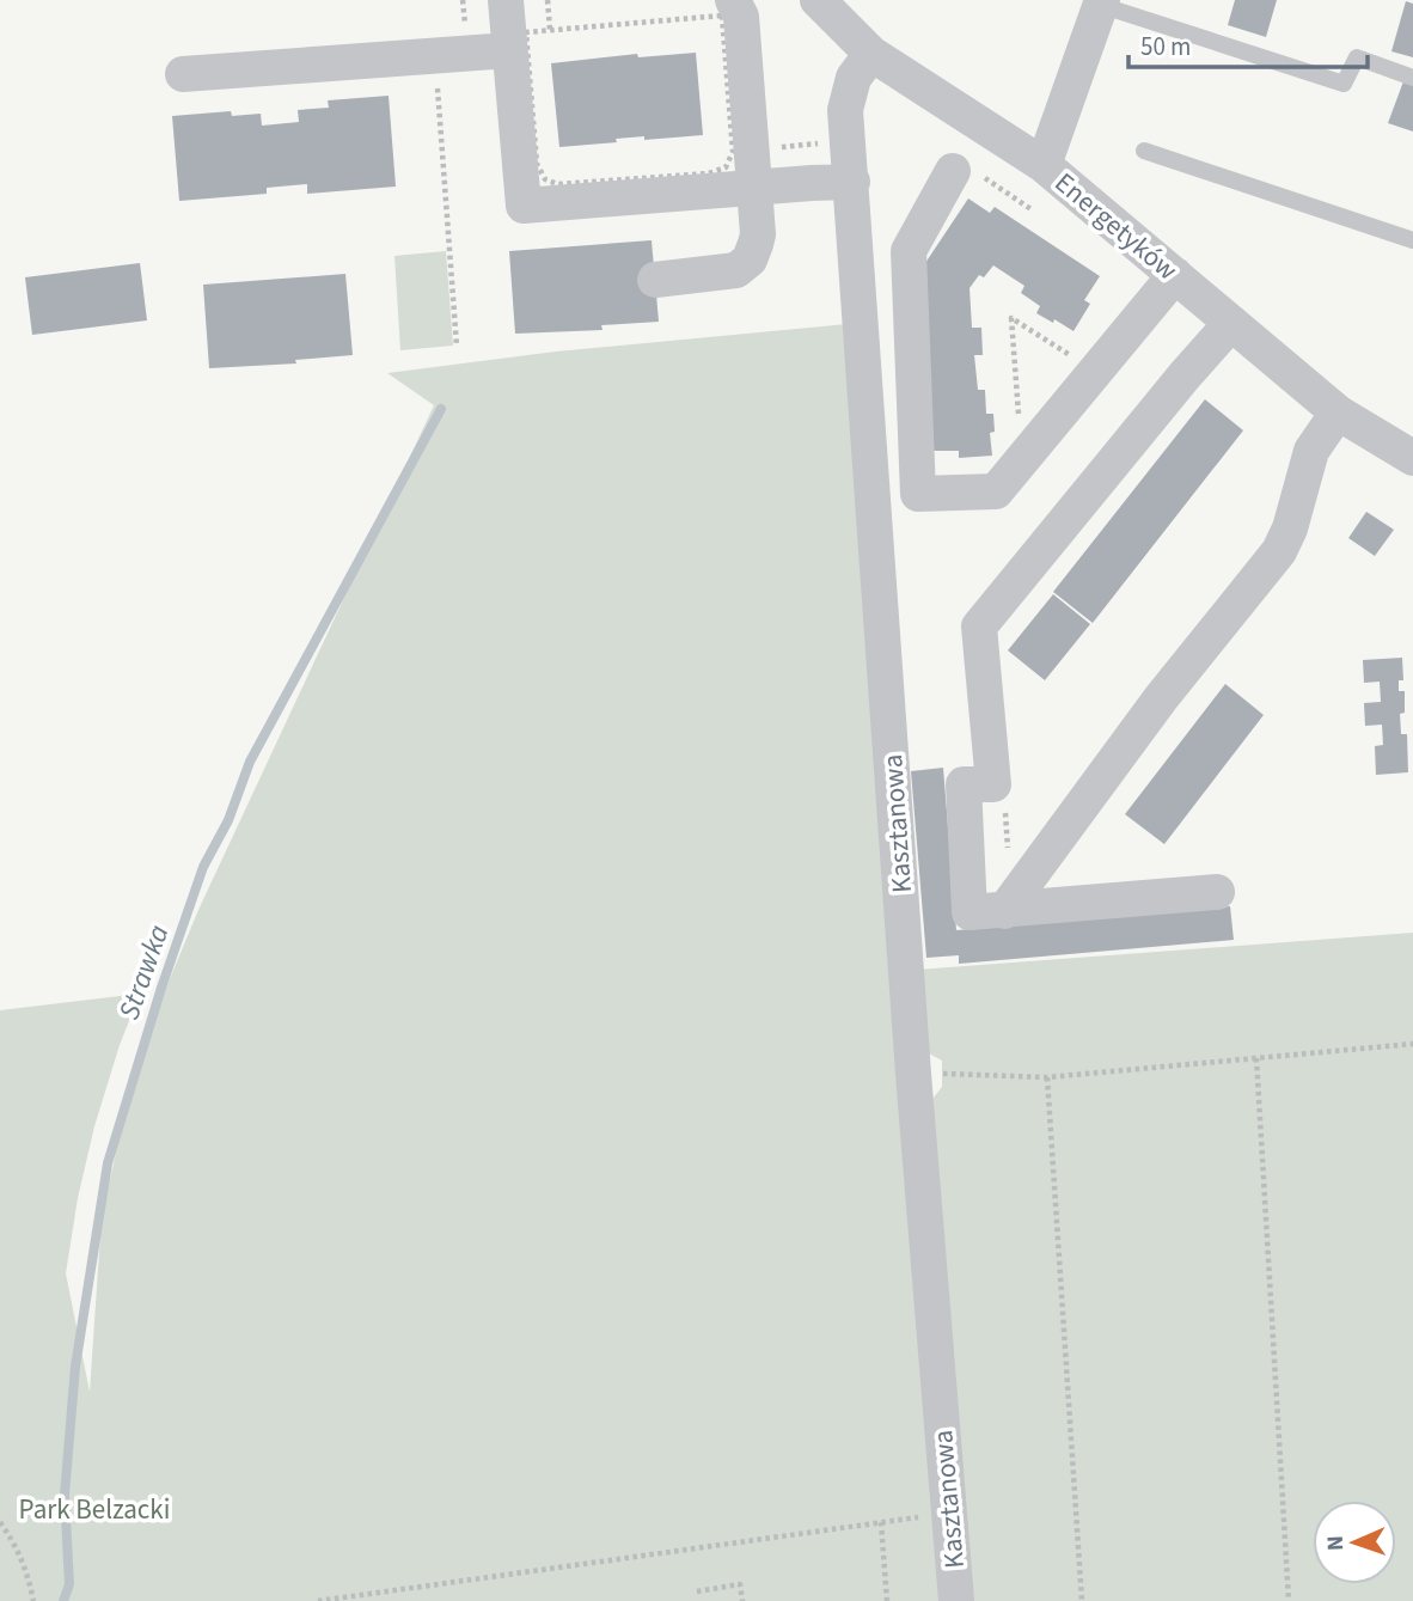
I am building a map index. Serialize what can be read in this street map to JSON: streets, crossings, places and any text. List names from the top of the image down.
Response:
{
  "streets": {
    "street": ["Energetyków", "Kasztanowa"]
  },
  "crossings": [
    ["Energetyków", "Kasztanowa"]
  ],
  "water": ["Strawka"],
  "parks": ["Park Belzacki"],
  "scale_bar": "50 m",
  "north": "left"
}
